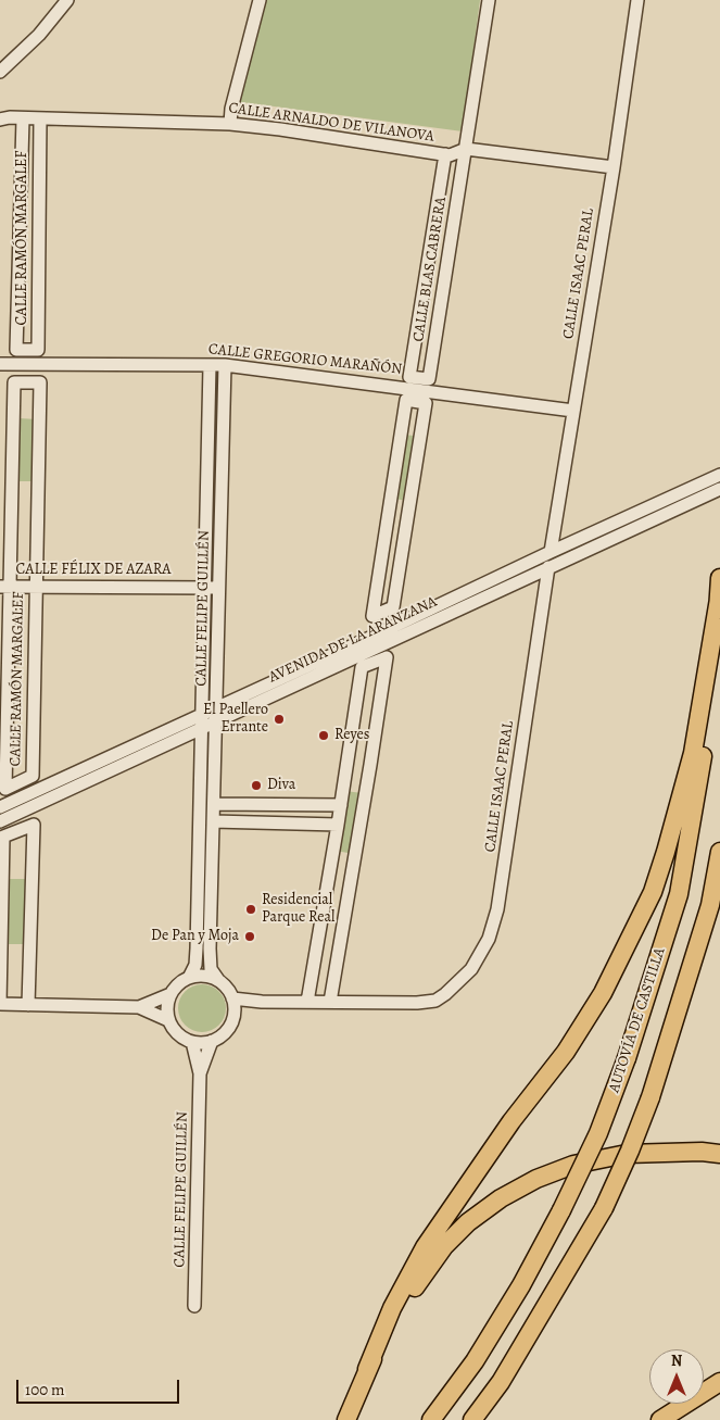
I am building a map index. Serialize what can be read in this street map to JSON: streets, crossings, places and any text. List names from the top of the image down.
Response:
{
  "streets": {
    "highway": ["AUTOVÍA DE CASTILLA"],
    "street": [
      "CALLE ARNALDO DE VILANOVA",
      "CALLE RAMÓN MARGALEF",
      "CALLE BLAS CABRERA",
      "CALLE ISAAC PERAL",
      "CALLE GREGORIO MARAÑÓN",
      "CALLE FÉLIX DE AZARA",
      "CALLE FELIPE GUILLÉN",
      "AVENIDA DE LA ARANZANA"
    ]
  },
  "crossings": [
    ["CALLE ARNALDO DE VILANOVA", "CALLE RAMÓN MARGALEF"],
    ["CALLE ARNALDO DE VILANOVA", "CALLE BLAS CABRERA"],
    ["CALLE ARNALDO DE VILANOVA", "CALLE ISAAC PERAL"],
    ["CALLE RAMÓN MARGALEF", "CALLE GREGORIO MARAÑÓN"],
    ["CALLE RAMÓN MARGALEF", "CALLE FÉLIX DE AZARA"],
    ["CALLE RAMÓN MARGALEF", "AVENIDA DE LA ARANZANA"],
    ["CALLE ISAAC PERAL", "CALLE GREGORIO MARAÑÓN"],
    ["CALLE ISAAC PERAL", "AVENIDA DE LA ARANZANA"],
    ["CALLE GREGORIO MARAÑÓN", "CALLE FELIPE GUILLÉN"],
    ["CALLE FÉLIX DE AZARA", "CALLE FELIPE GUILLÉN"],
    ["CALLE FELIPE GUILLÉN", "AVENIDA DE LA ARANZANA"]
  ],
  "places": [
    "El Paellero Errante",
    "Reyes",
    "Diva",
    "Residencial Parque Real",
    "De Pan y Moja"
  ],
  "scale_bar": "100 m",
  "north": "top"
}
